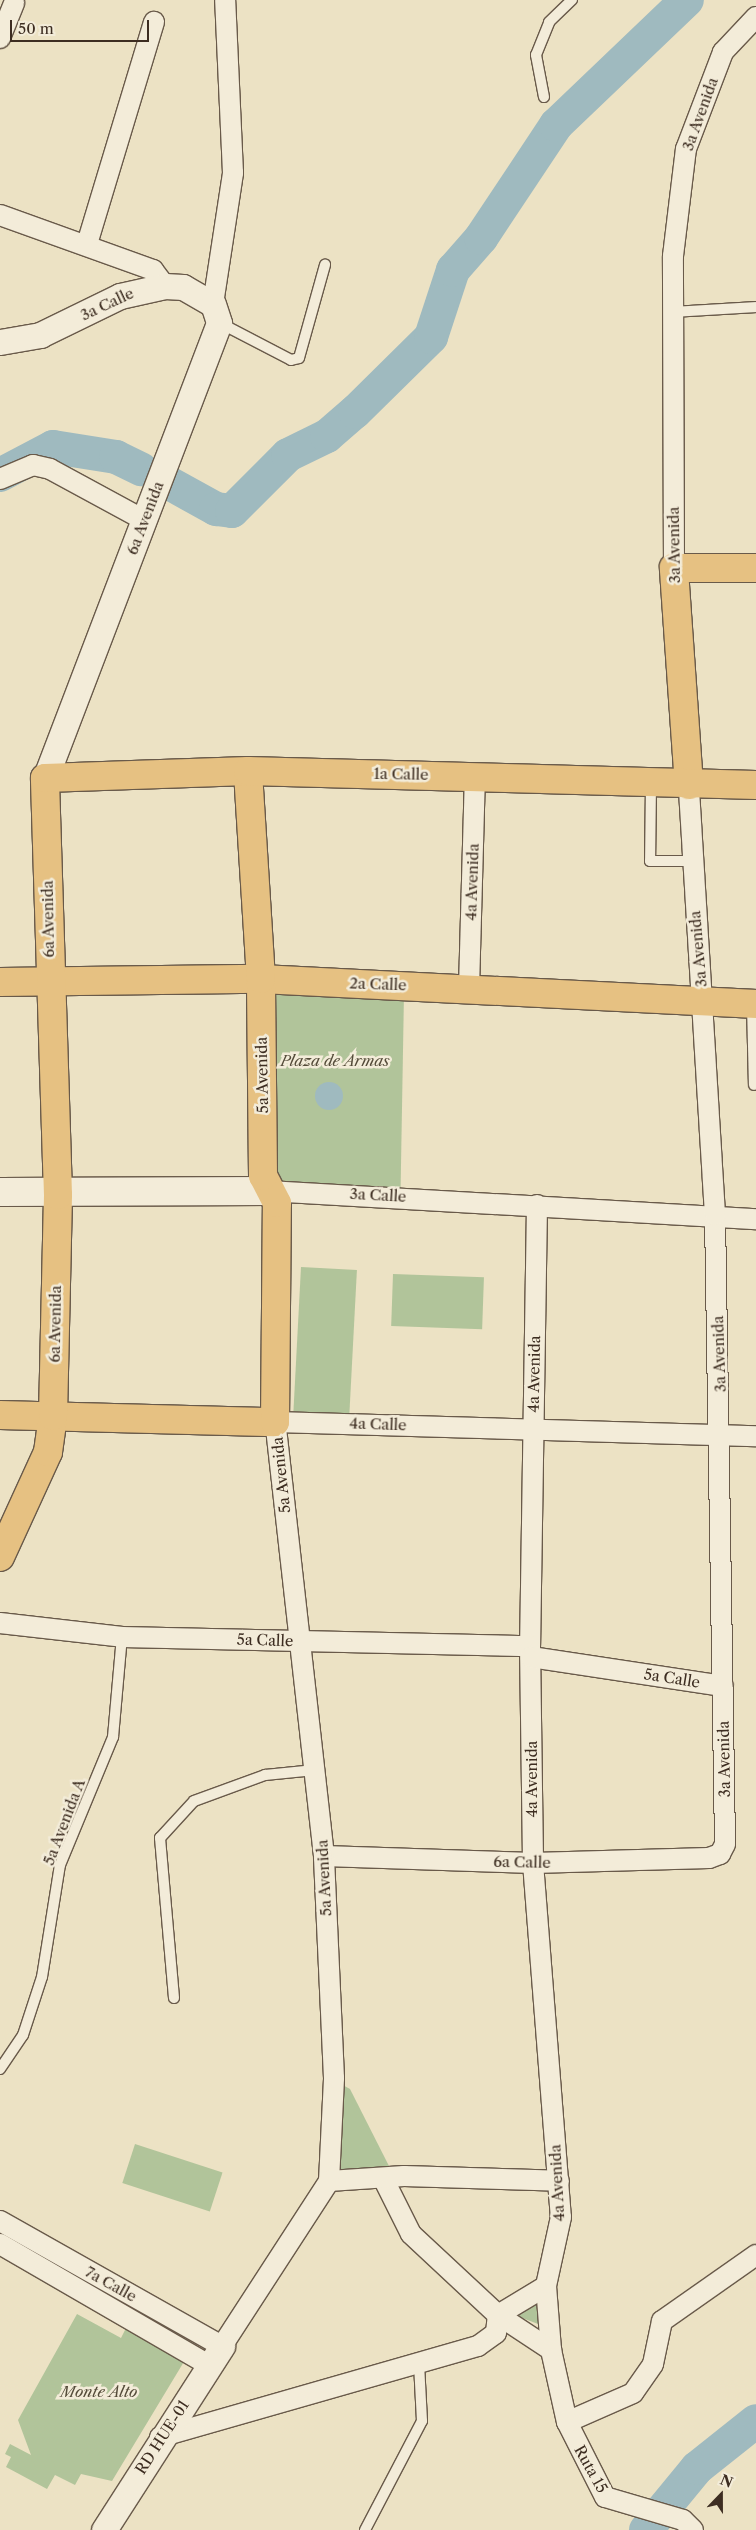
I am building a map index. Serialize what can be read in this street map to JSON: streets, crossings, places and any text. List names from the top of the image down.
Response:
{
  "streets": {
    "main road": [
      "3a Avenida",
      "3a Calle",
      "6a Avenida",
      "1a Calle",
      "2a Calle",
      "5a Avenida",
      "4a Calle"
    ],
    "street": [
      "4a Avenida",
      "5a Calle",
      "6a Calle",
      "7a Calle",
      "RD HUE-01",
      "Ruta 15"
    ],
    "lane": ["5a Avenida A"]
  },
  "crossings": [
    ["3a Avenida", "3a Calle"],
    ["3a Avenida", "1a Calle"],
    ["3a Avenida", "2a Calle"],
    ["3a Avenida", "4a Calle"],
    ["3a Avenida", "5a Calle"],
    ["3a Avenida", "6a Calle"],
    ["3a Calle", "6a Avenida"],
    ["3a Calle", "4a Avenida"],
    ["3a Calle", "5a Avenida"],
    ["6a Avenida", "1a Calle"],
    ["6a Avenida", "2a Calle"],
    ["6a Avenida", "4a Calle"],
    ["1a Calle", "4a Avenida"],
    ["1a Calle", "5a Avenida"],
    ["4a Avenida", "2a Calle"],
    ["4a Avenida", "4a Calle"],
    ["4a Avenida", "5a Calle"],
    ["4a Avenida", "6a Calle"],
    ["4a Avenida", "Ruta 15"],
    ["2a Calle", "5a Avenida"],
    ["5a Avenida", "4a Calle"],
    ["5a Avenida", "5a Calle"],
    ["5a Avenida", "6a Calle"],
    ["5a Calle", "5a Avenida A"],
    ["7a Calle", "RD HUE-01"]
  ],
  "parks": ["Plaza de Armas", "Monte Alto"],
  "scale_bar": "50 m",
  "north": "top"
}
